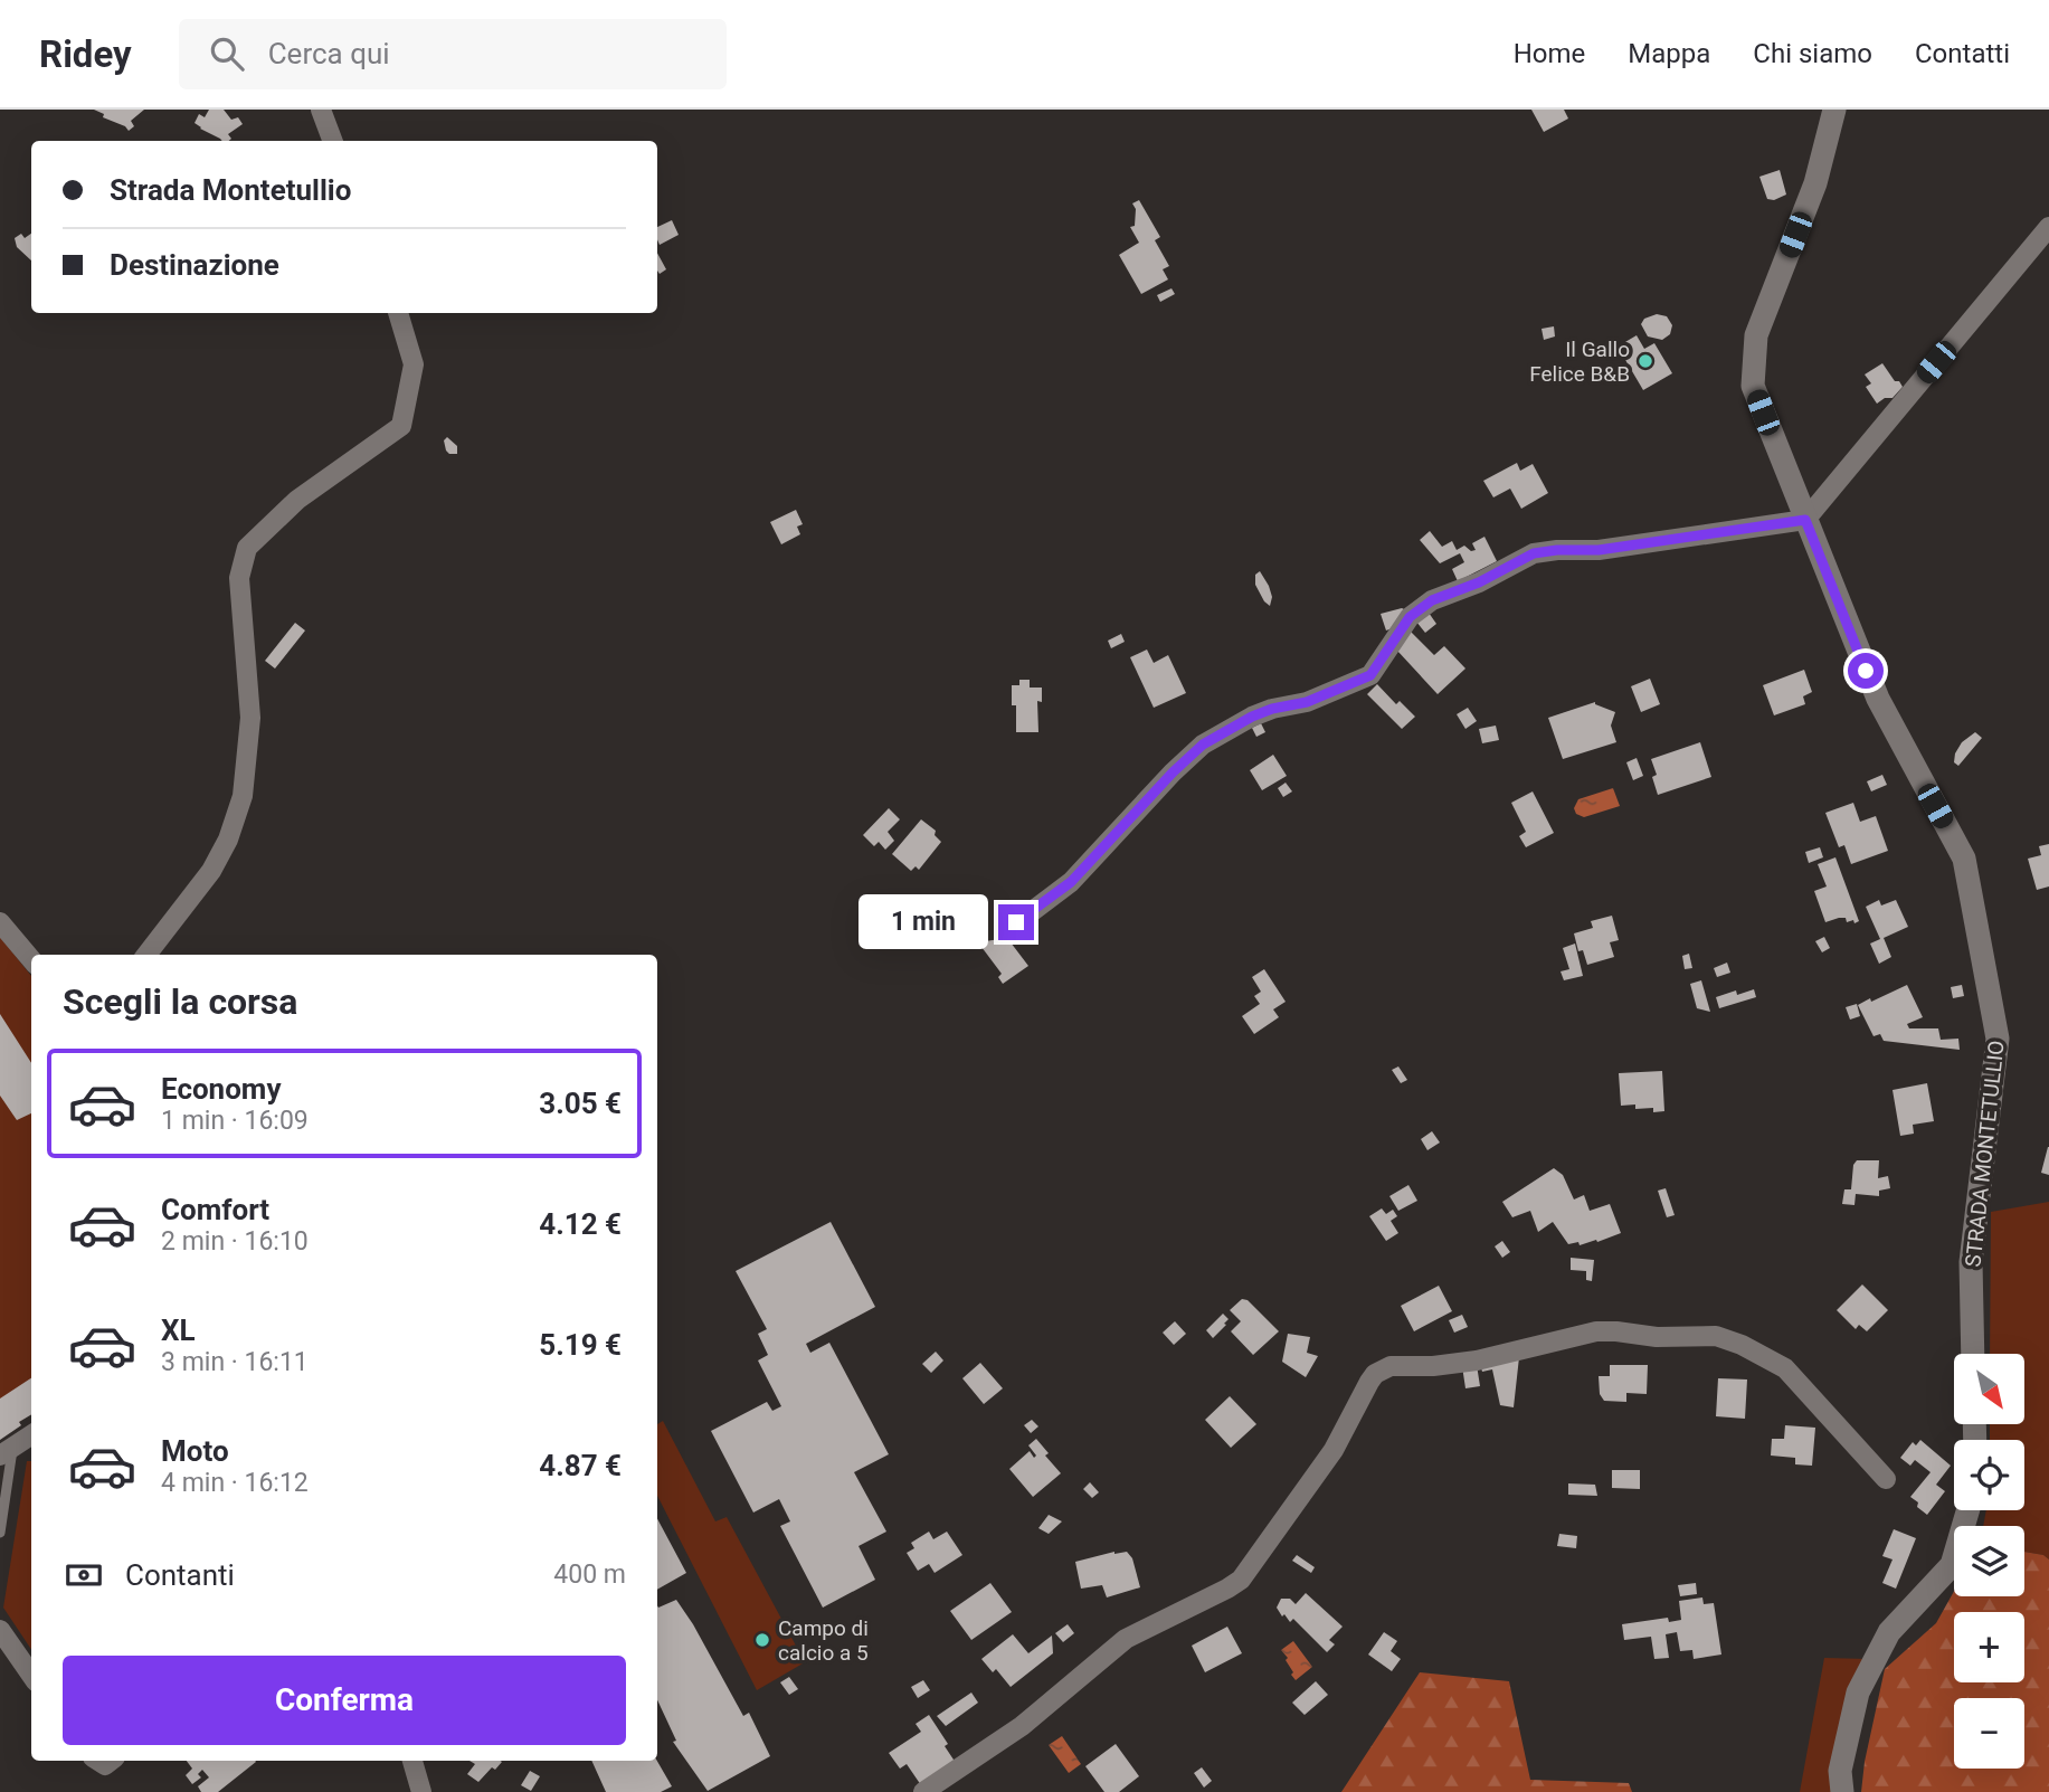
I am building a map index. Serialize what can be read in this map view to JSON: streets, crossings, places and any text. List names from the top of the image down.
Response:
{
  "streets": {
    "street": ["STRADA MONTETULLIO"]
  },
  "places": ["Il Gallo Felice B&B", "Campo di calcio a 5"],
  "north": "bottom right",
  "page": {
    "header": "Ridey",
    "search": "Cerca qui",
    "nav": [
      "Home",
      "Mappa",
      "Chi siamo",
      "Contatti"
    ],
    "banner": ["Strada Montetullio", "Destinazione"],
    "bubble": "1 min",
    "heading": "Scegli la corsa",
    "list": [
      {
        "name": "Economy",
        "note": "1 min · 16:09",
        "value": "3.05 €"
      },
      {
        "name": "Comfort",
        "note": "2 min · 16:10",
        "value": "4.12 €"
      },
      {
        "name": "XL",
        "note": "3 min · 16:11",
        "value": "5.19 €"
      },
      {
        "name": "Moto",
        "note": "4 min · 16:12",
        "value": "4.87 €"
      }
    ],
    "map_buttons": ["+", "−"],
    "pay": ["Contanti", "400 m"],
    "buttons": "Conferma"
  }
}
